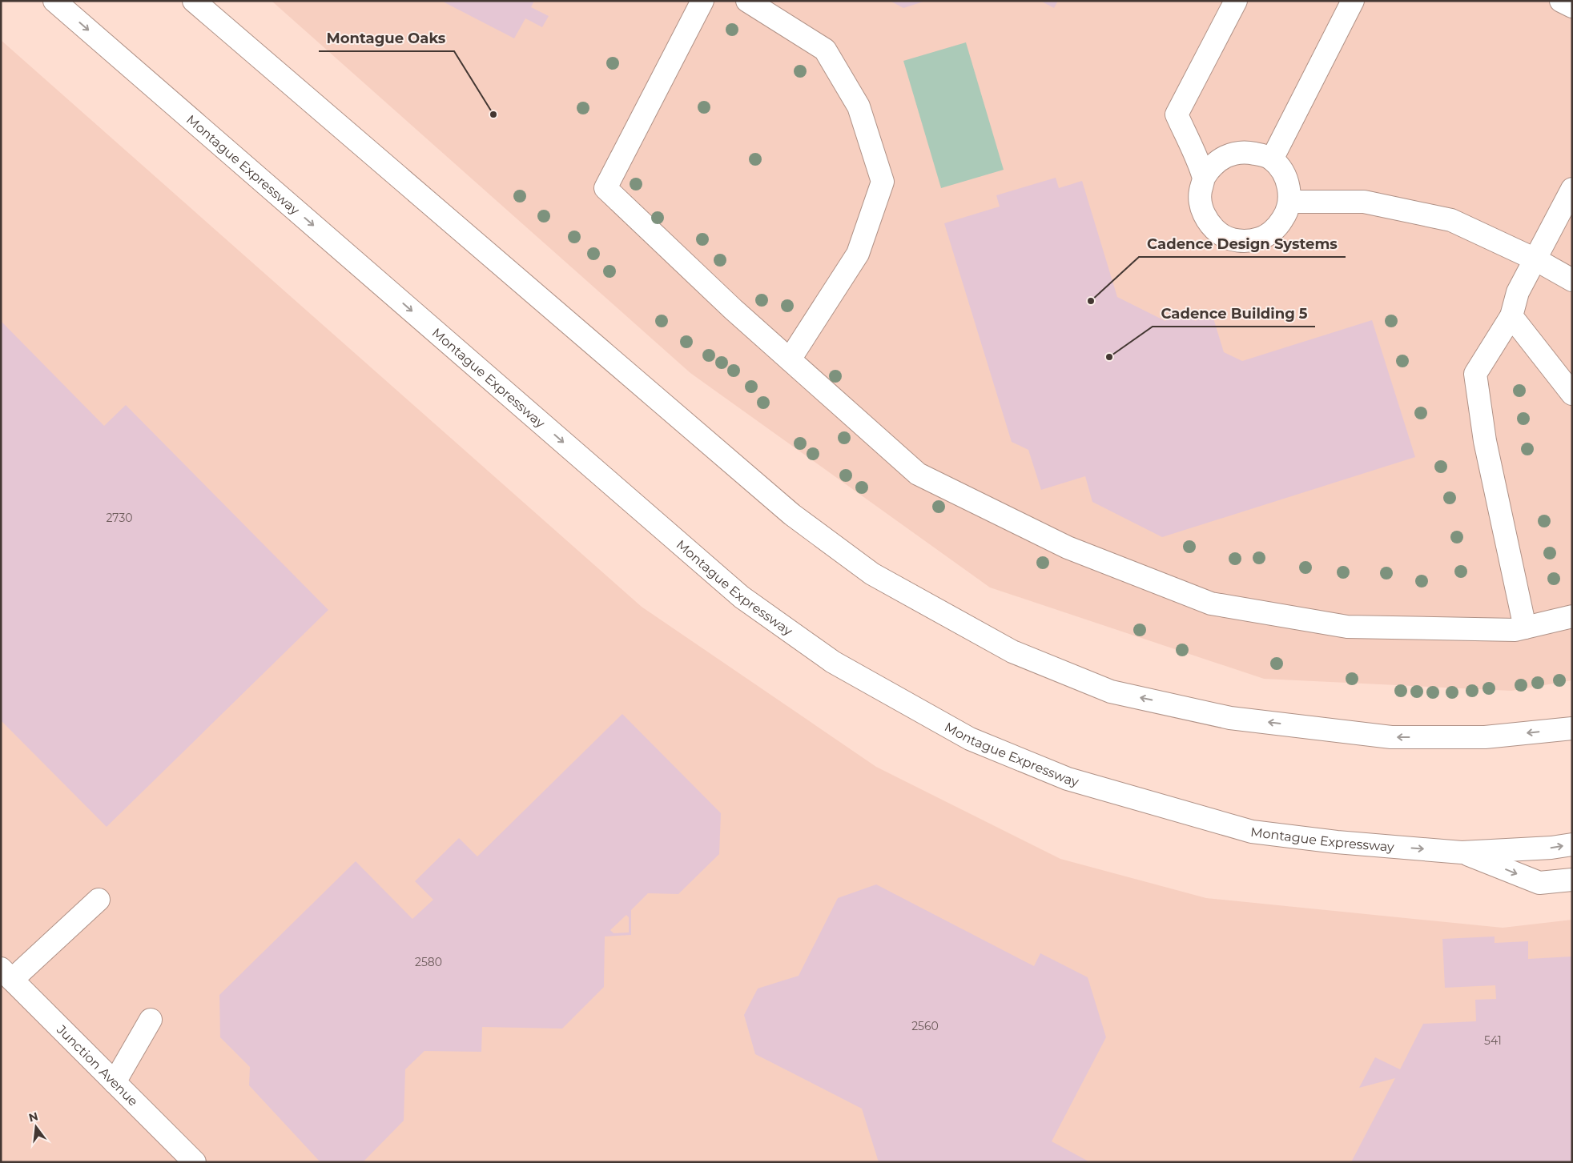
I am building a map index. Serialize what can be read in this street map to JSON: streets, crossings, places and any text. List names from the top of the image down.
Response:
{
  "streets": {
    "main road": ["Montague Expressway", "Junction Avenue"]
  },
  "places": ["Montague Oaks", "Cadence Design Systems", "Cadence Building 5"],
  "house_numbers": [
    "2730",
    "2580",
    "2560",
    "541"
  ],
  "north": "top"
}
